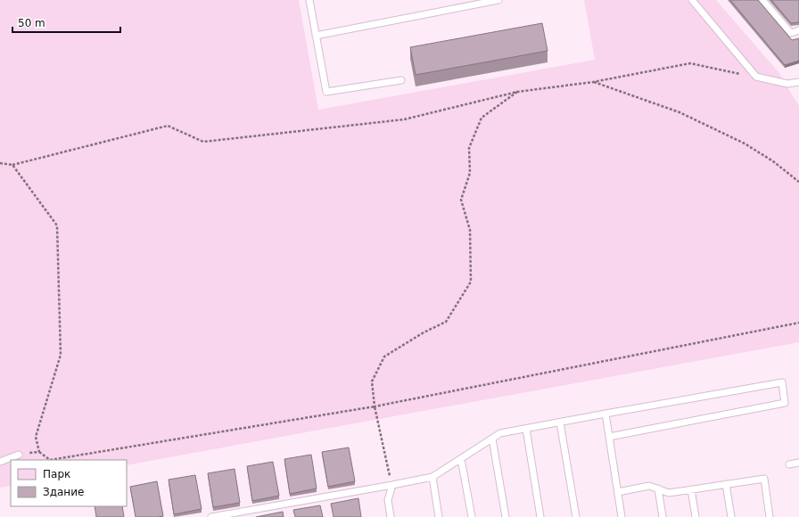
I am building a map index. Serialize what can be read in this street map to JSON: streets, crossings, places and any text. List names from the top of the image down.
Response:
{
  "legend": ["Парк", "Здание"],
  "scale_bar": "50 m"
}
